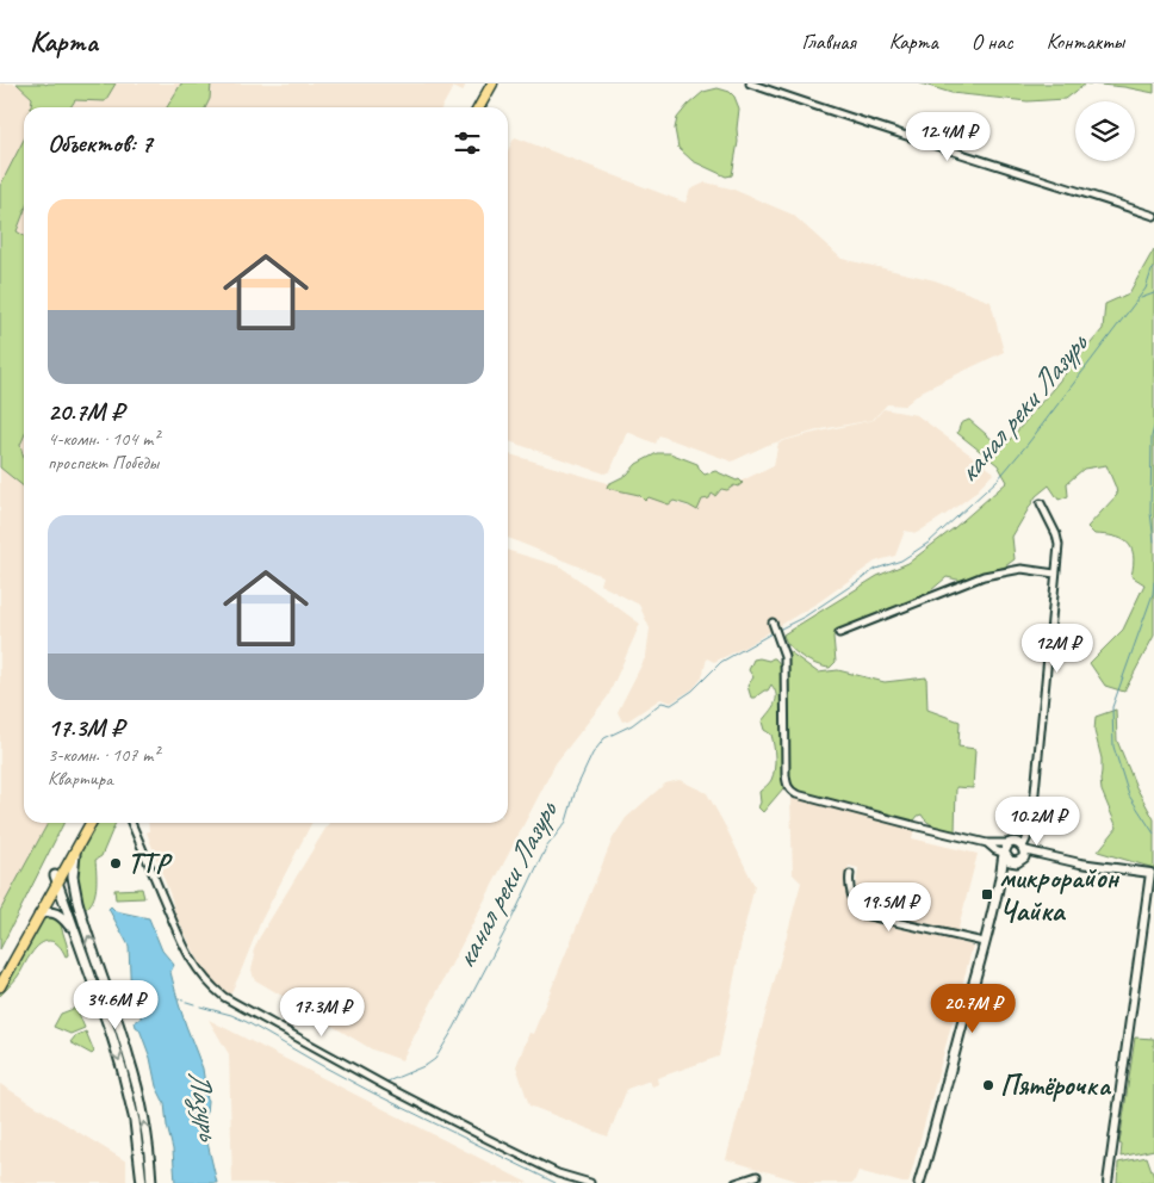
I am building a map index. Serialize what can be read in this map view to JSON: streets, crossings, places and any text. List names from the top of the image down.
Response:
{
  "water": ["канал реки Лазурь", "Лазурь"],
  "places": {
    "other": ["ТТР", "Пятёрочка"],
    "transit": ["микрорайон Чайка"]
  },
  "page": {
    "header": "Карта",
    "nav": [
      "Главная",
      "Карта",
      "О нас",
      "Контакты"
    ],
    "heading": "Объектов: 7",
    "price": [
      "12.4M ₽",
      "12M ₽",
      "10.2M ₽",
      "19.5M ₽",
      "34.6M ₽",
      "20.7M ₽",
      "17.3M ₽"
    ],
    "list": [
      {
        "name": "20.7M ₽",
        "note": "4-комн. · 104 m² · проспект Победы"
      },
      {
        "name": "17.3M ₽",
        "note": "3-комн. · 107 m² · Квартира"
      }
    ]
  }
}
